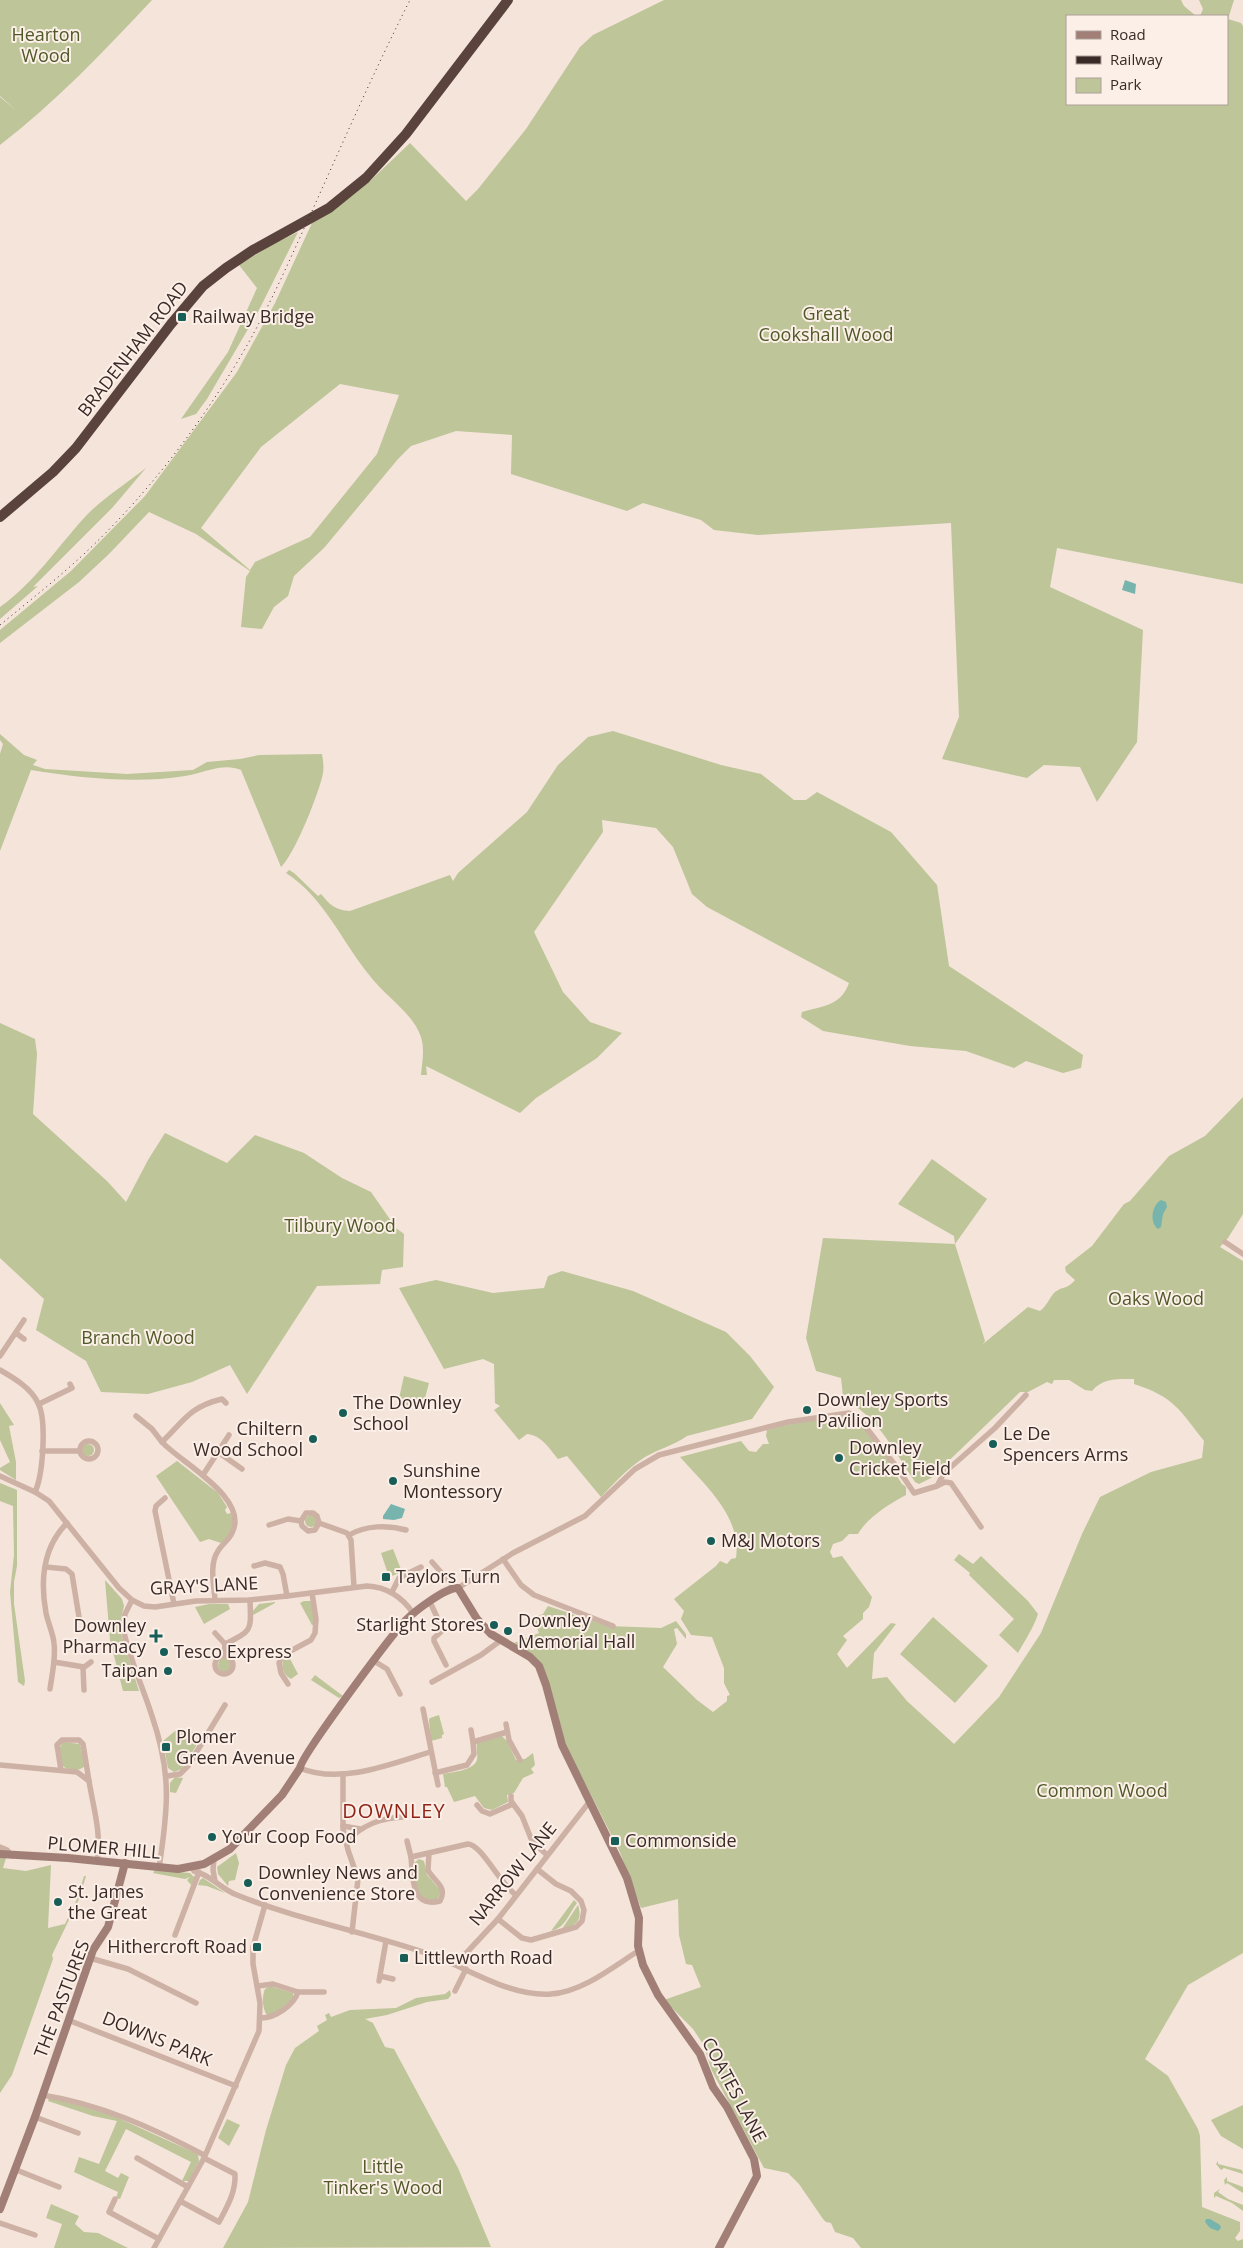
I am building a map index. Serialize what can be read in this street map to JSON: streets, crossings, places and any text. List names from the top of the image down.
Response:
{
  "streets": {
    "highway": ["BRADENHAM ROAD"],
    "street": [
      "GRAY'S LANE",
      "PLOMER HILL",
      "NARROW LANE",
      "THE PASTURES",
      "DOWNS PARK",
      "COATES LANE"
    ]
  },
  "crossings": [
    ["PLOMER HILL", "THE PASTURES"],
    ["THE PASTURES", "DOWNS PARK"]
  ],
  "districts": ["DOWNLEY"],
  "parks": [
    "Hearton Wood",
    "Great Cookshall Wood",
    "Tilbury Wood",
    "Oaks Wood",
    "Branch Wood",
    "Common Wood",
    "Little Tinker's Wood"
  ],
  "places": {
    "transit": [
      "Railway Bridge",
      "Taylors Turn",
      "Plomer Green Avenue",
      "Commonside",
      "Hithercroft Road",
      "Littleworth Road"
    ],
    "other": [
      "Downley Sports Pavilion",
      "The Downley School",
      "Chiltern Wood School",
      "Le De Spencers Arms",
      "Downley Cricket Field",
      "Sunshine Montessory",
      "M&J Motors",
      "Starlight Stores",
      "Downley Memorial Hall",
      "Tesco Express",
      "Taipan",
      "Your Coop Food",
      "Downley News and Convenience Store",
      "St. James the Great"
    ],
    "health": ["Downley Pharmacy"]
  },
  "legend": ["Road", "Railway", "Park"]
}
